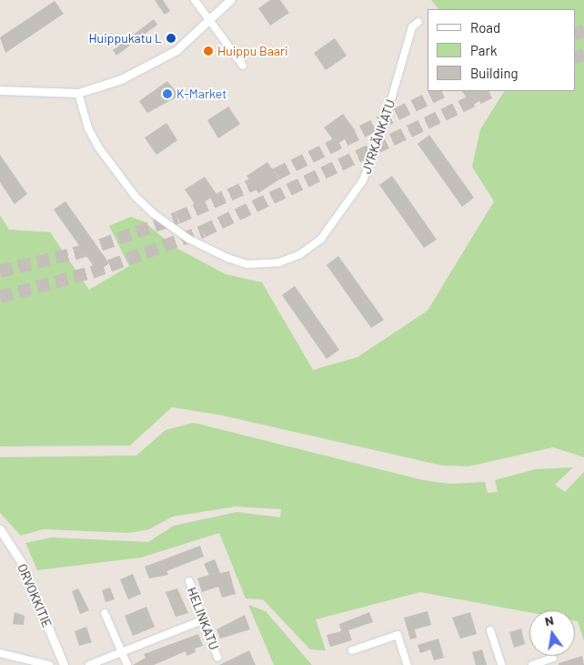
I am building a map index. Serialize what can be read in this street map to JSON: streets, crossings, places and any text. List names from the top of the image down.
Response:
{
  "streets": {
    "street": ["JYRKÄNKATU", "ORVOKKITIE", "HELINKATU"]
  },
  "places": ["Huippukatu L", "Huippu Baari", "K-Market"],
  "legend": ["Road", "Park", "Building"],
  "north": "top"
}
